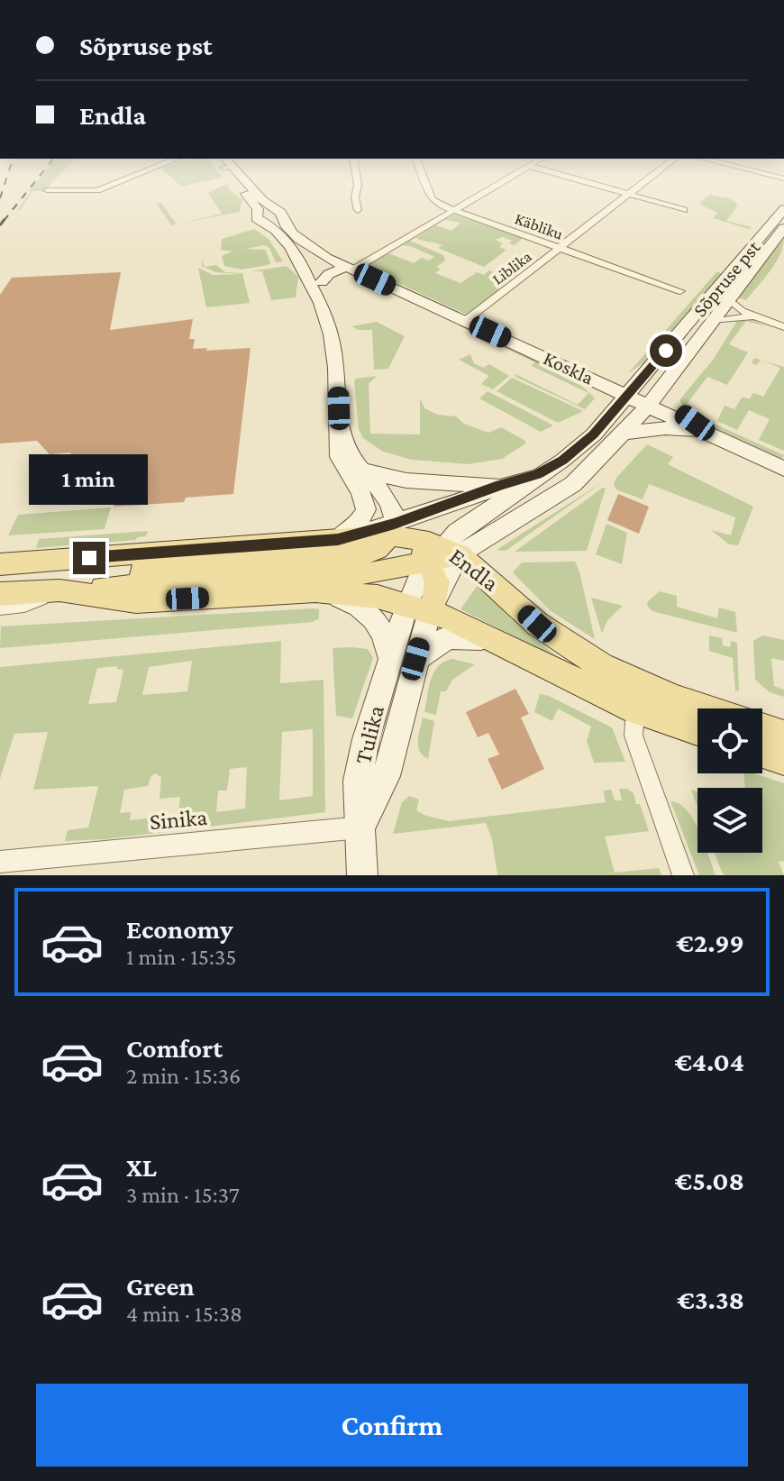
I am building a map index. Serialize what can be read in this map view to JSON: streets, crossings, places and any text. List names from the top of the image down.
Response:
{
  "streets": {
    "main road": [
      "Sõpruse pst",
      "Koskla",
      "Endla",
      "Tulika"
    ],
    "street": ["Käbliku", "Liblika", "Sinika"]
  },
  "crossings": [
    ["Käbliku", "Liblika"],
    ["Liblika", "Koskla"],
    ["Sõpruse pst", "Koskla"],
    ["Sõpruse pst", "Endla"],
    ["Tulika", "Sinika"]
  ],
  "page": {
    "banner": ["Sõpruse pst", "Endla"],
    "bubble": "1 min",
    "list": [
      {
        "name": "Economy",
        "note": "1 min · 15:35",
        "value": "€2.99"
      },
      {
        "name": "Comfort",
        "note": "2 min · 15:36",
        "value": "€4.04"
      },
      {
        "name": "XL",
        "note": "3 min · 15:37",
        "value": "€5.08"
      },
      {
        "name": "Green",
        "note": "4 min · 15:38",
        "value": "€3.38"
      }
    ],
    "buttons": "Confirm"
  }
}
